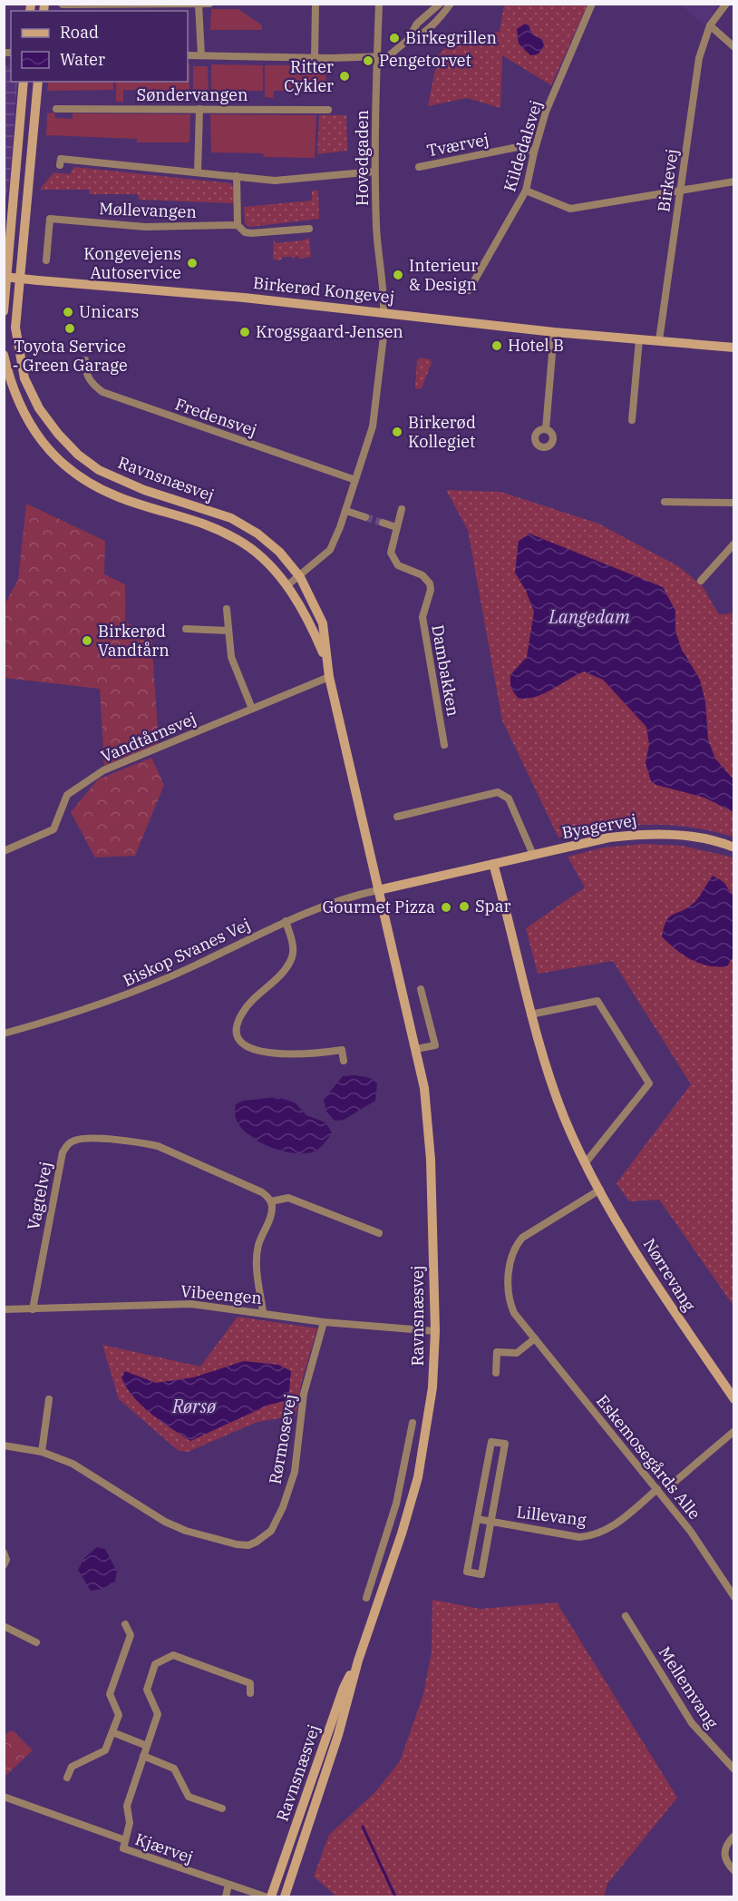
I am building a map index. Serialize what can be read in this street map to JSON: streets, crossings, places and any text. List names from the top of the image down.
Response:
{
  "streets": {
    "main road": [
      "Birkerød Kongevej",
      "Ravnsnæsvej",
      "Byagervej",
      "Nørrevang"
    ],
    "street": [
      "Søndervangen",
      "Tværvej",
      "Kildedalsvej",
      "Hovedgaden",
      "Birkevej",
      "Møllevangen",
      "Fredensvej",
      "Dambakken",
      "Vandtårnsvej",
      "Biskop Svanes Vej",
      "Vagtelvej",
      "Vibeengen",
      "Rørmosevej",
      "Eskemosegårds Alle",
      "Lillevang",
      "Mellemvang",
      "Kjærvej"
    ]
  },
  "crossings": [
    ["Tværvej", "Kildedalsvej"],
    ["Hovedgaden", "Birkerød Kongevej"],
    ["Birkevej", "Birkerød Kongevej"],
    ["Ravnsnæsvej", "Vandtårnsvej"],
    ["Ravnsnæsvej", "Byagervej"],
    ["Ravnsnæsvej", "Biskop Svanes Vej"],
    ["Ravnsnæsvej", "Vibeengen"],
    ["Byagervej", "Biskop Svanes Vej"],
    ["Byagervej", "Nørrevang"],
    ["Vagtelvej", "Vibeengen"],
    ["Nørrevang", "Eskemosegårds Alle"],
    ["Vibeengen", "Rørmosevej"],
    ["Eskemosegårds Alle", "Lillevang"]
  ],
  "water": ["Langedam", "Rørsø"],
  "places": [
    "Birkegrillen",
    "Pengetorvet",
    "Ritter Cykler",
    "Kongevejens Autoservice",
    "Interieur & Design",
    "Unicars",
    "Toyota Service - Green Garage",
    "Krogsgaard-Jensen",
    "Hotel B",
    "Birkerød Kollegiet",
    "Birkerød Vandtårn",
    "Spar",
    "Gourmet Pizza"
  ],
  "legend": ["Road", "Water"]
}
